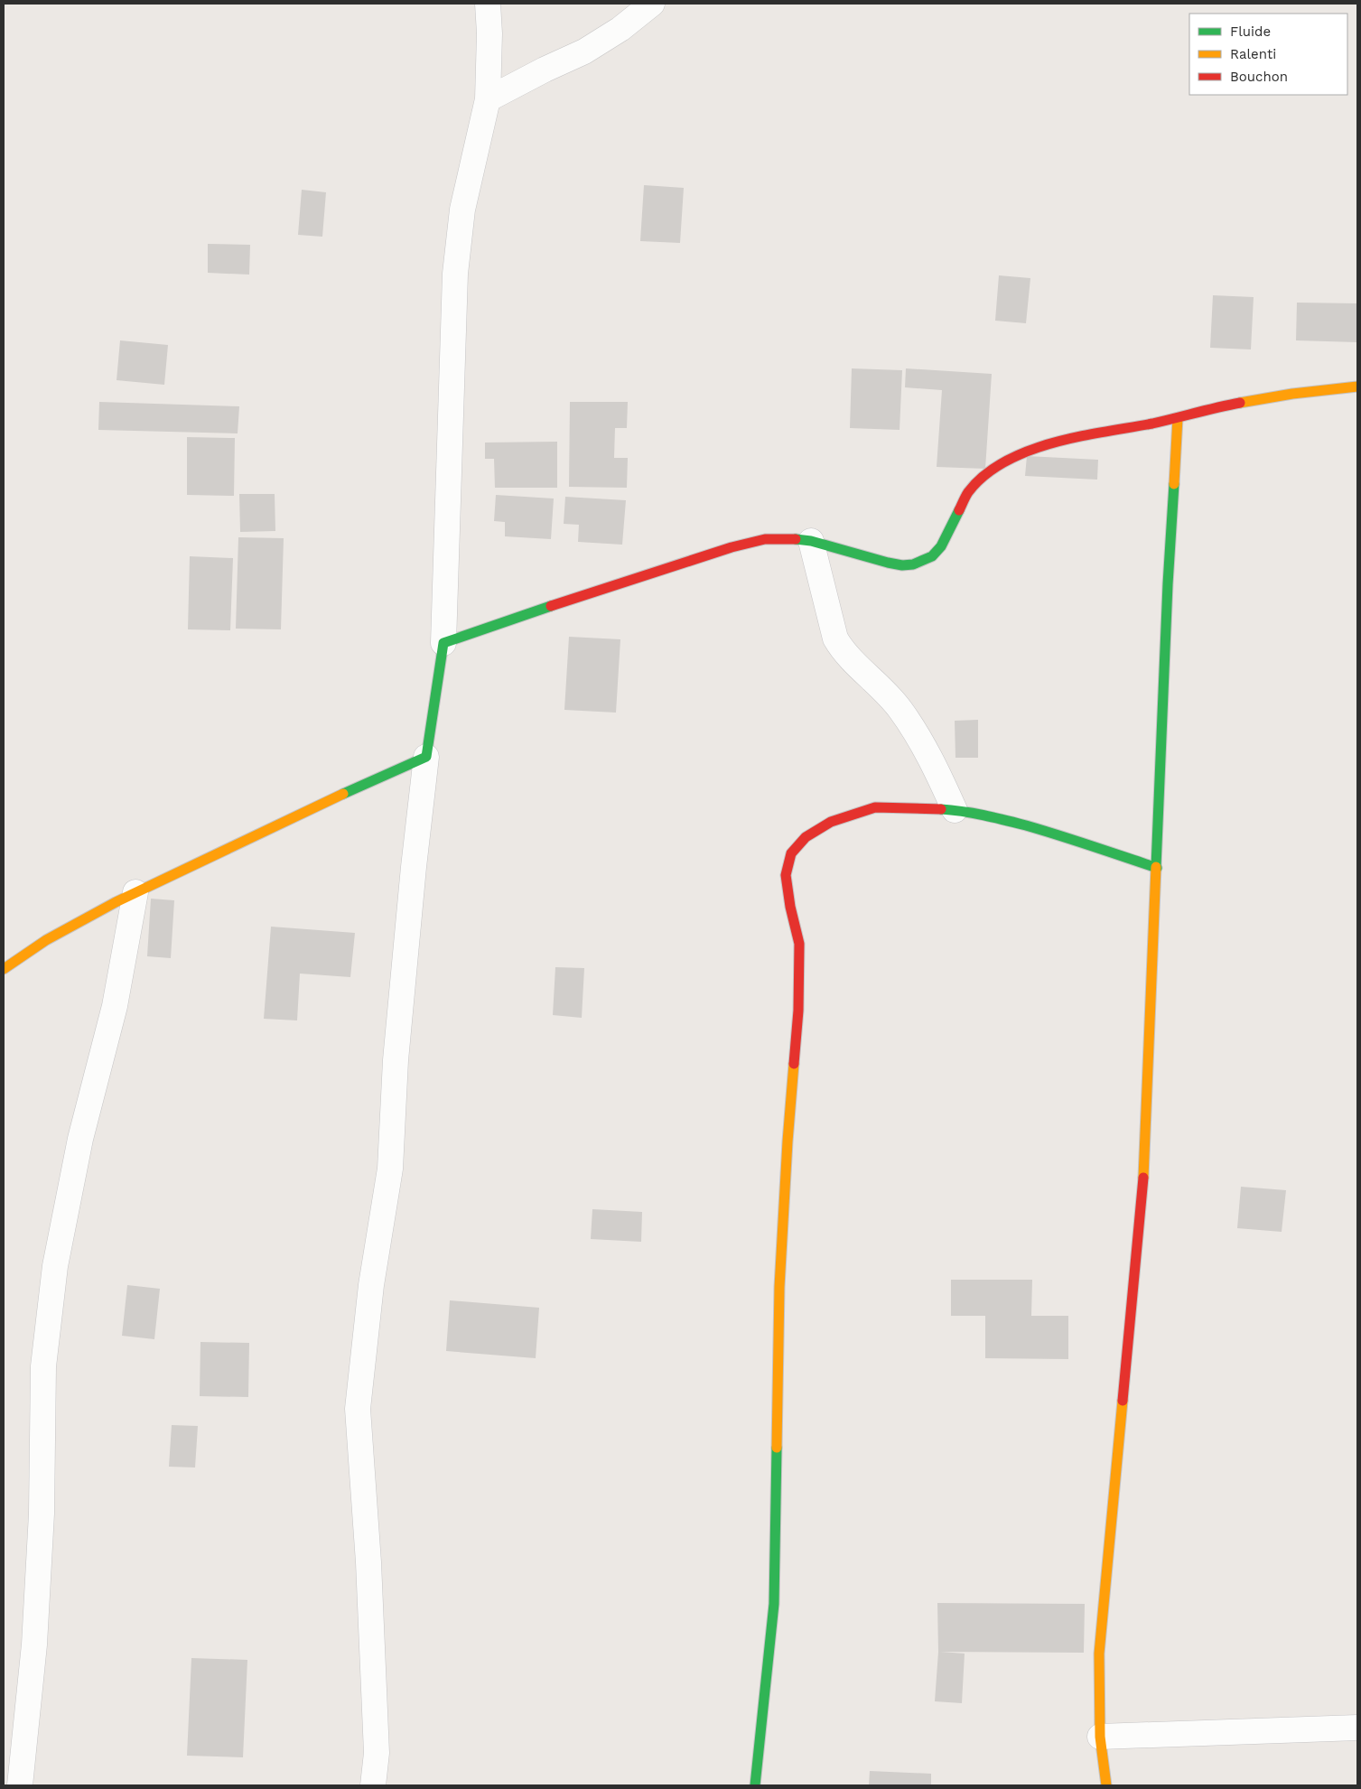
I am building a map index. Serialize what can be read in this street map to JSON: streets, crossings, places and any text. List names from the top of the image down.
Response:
{
  "legend": ["Fluide", "Ralenti", "Bouchon"]
}
